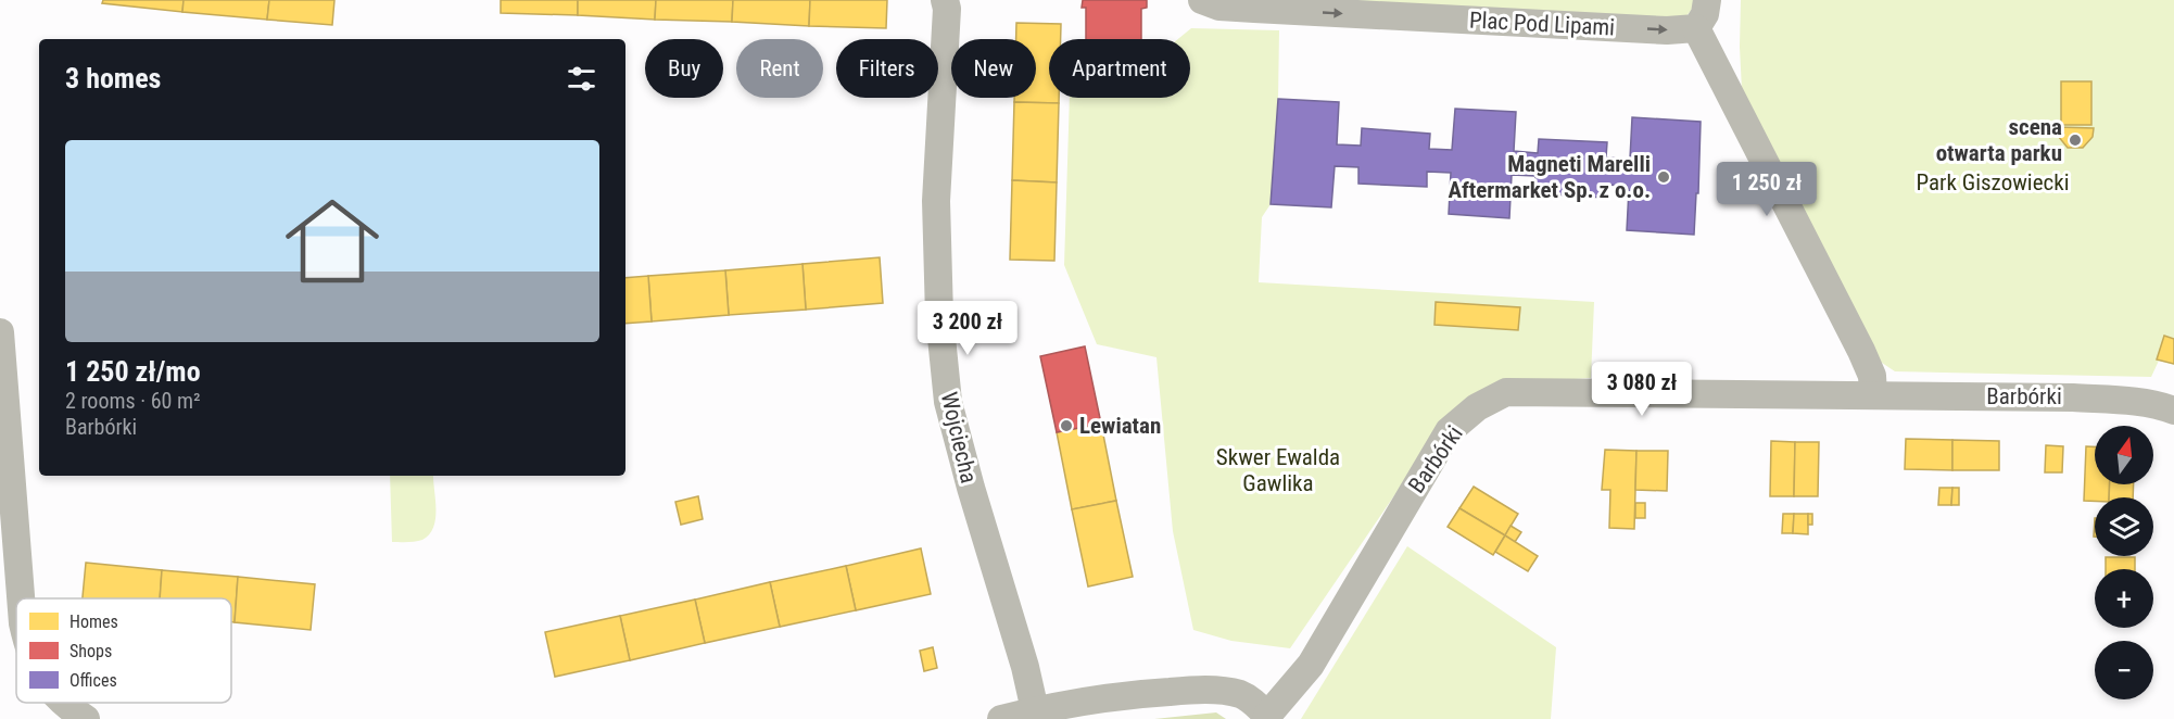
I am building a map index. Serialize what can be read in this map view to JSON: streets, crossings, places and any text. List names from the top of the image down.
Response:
{
  "streets": {
    "street": ["Plac Pod Lipami", "Barbórki", "Wojciecha"]
  },
  "one_way": ["Plac Pod Lipami"],
  "parks": ["Park Giszowiecki", "Skwer Ewalda Gawlika"],
  "places": ["scena otwarta parku", "Magneti Marelli Aftermarket Sp. z o.o.", "Lewiatan"],
  "legend": ["Homes", "Shops", "Offices"],
  "north": "top",
  "page": {
    "chip": [
      "Buy",
      "Rent",
      "Filters",
      "New",
      "Apartment"
    ],
    "heading": "3 homes",
    "list": [
      {
        "name": "1 250 zł/mo",
        "note": "2 rooms · 60 m² · Barbórki"
      }
    ],
    "price": ["1 250 zł", "3 200 zł", "3 080 zł"],
    "map_buttons": ["+", "−"]
  }
}
